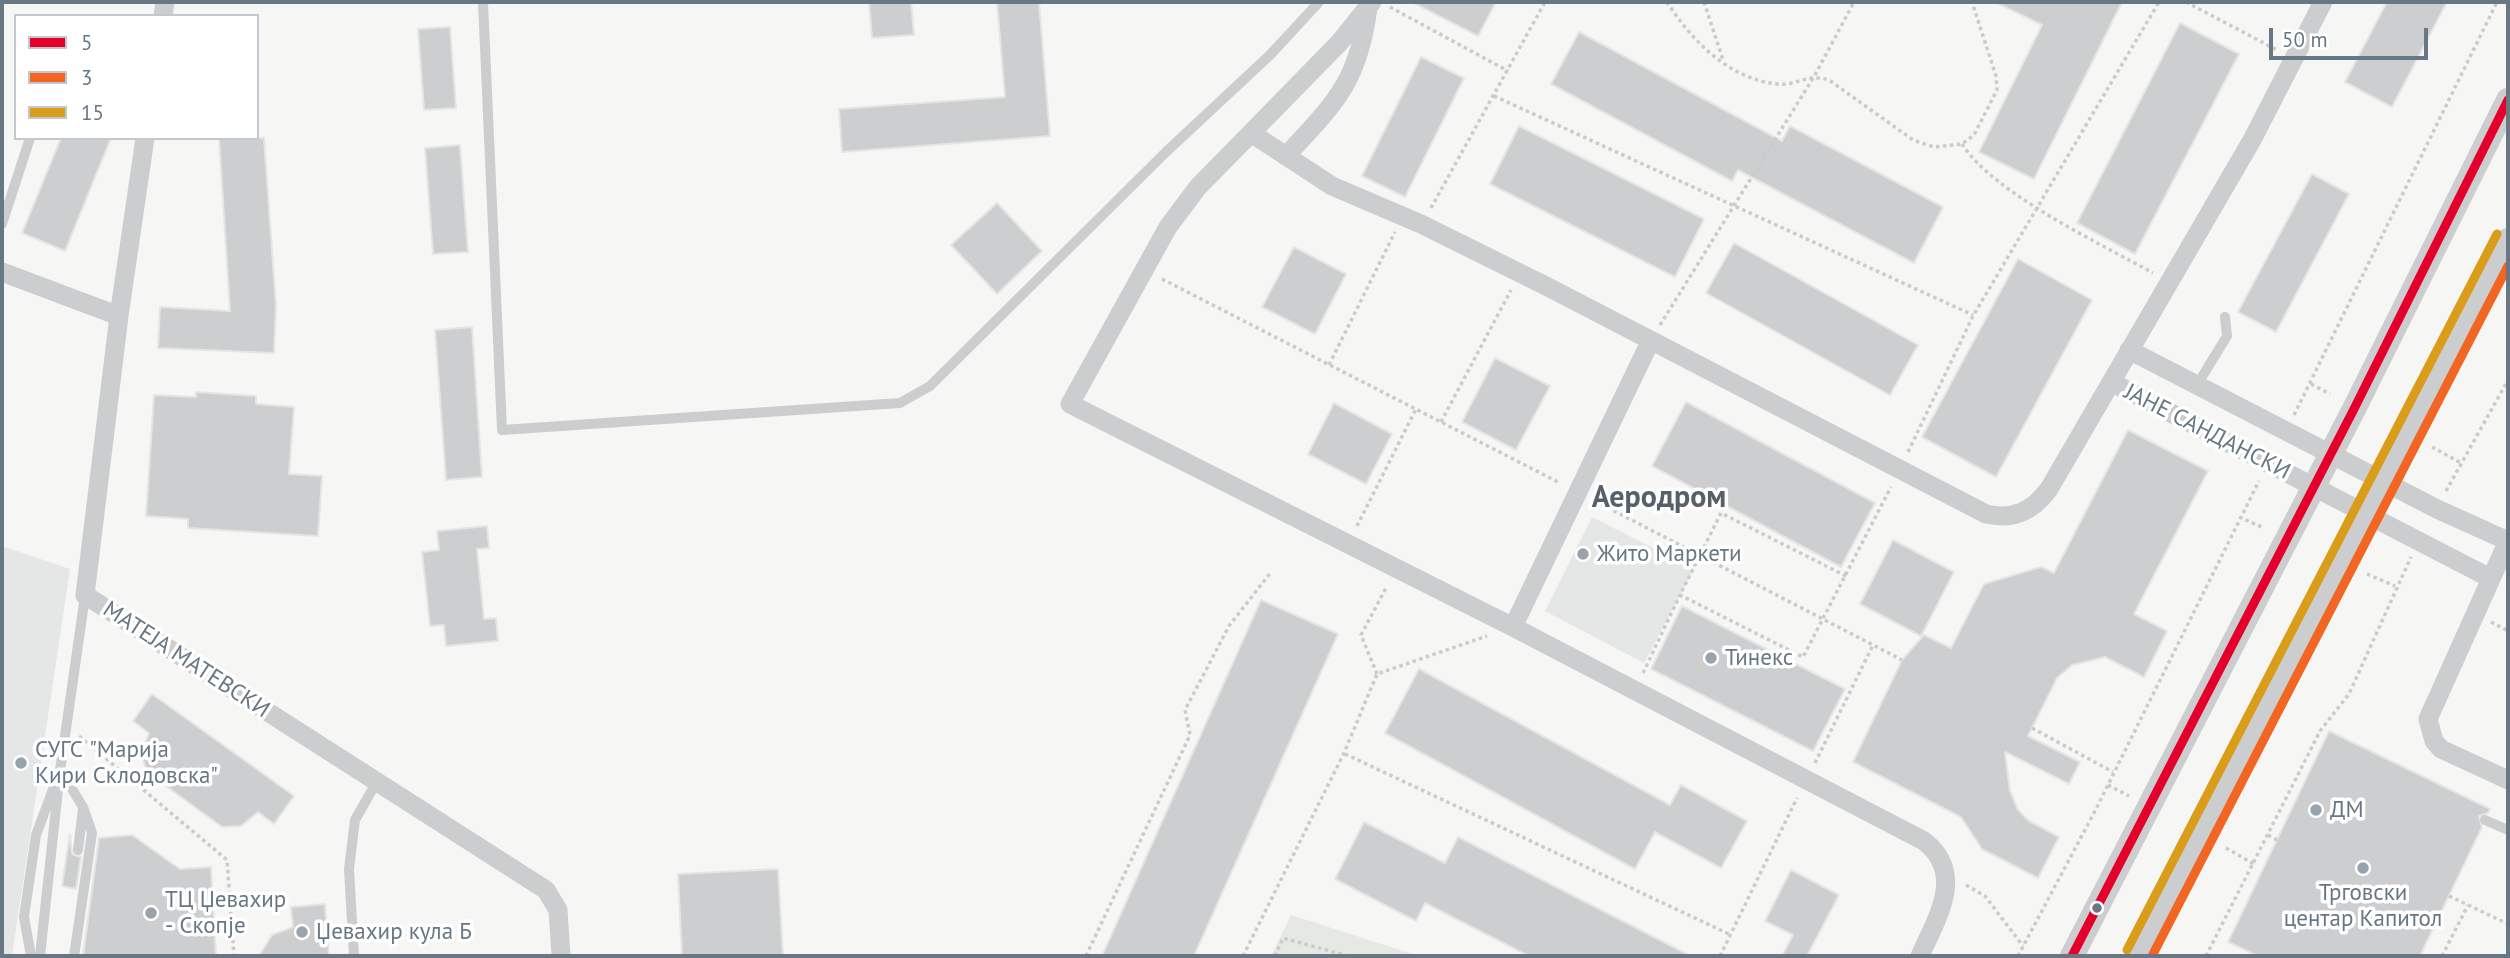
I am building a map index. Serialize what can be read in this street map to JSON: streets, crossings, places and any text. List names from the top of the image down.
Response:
{
  "streets": {
    "street": ["ЈАНЕ САНДАНСКИ", "МАТЕЈА МАТЕВСКИ"]
  },
  "districts": ["Аеродром"],
  "places": [
    "Жито Маркети",
    "Тинекс",
    "СУГС \"Марија Кири Склодовска\"",
    "ДМ",
    "Трговски центар Капитол",
    "ТЦ Џевахир - Скопје",
    "Џевахир кула Б"
  ],
  "lines": ["transit line 5", "transit line 15", "transit line 3"],
  "legend": ["5", "3", "15"],
  "scale_bar": "50 m"
}
